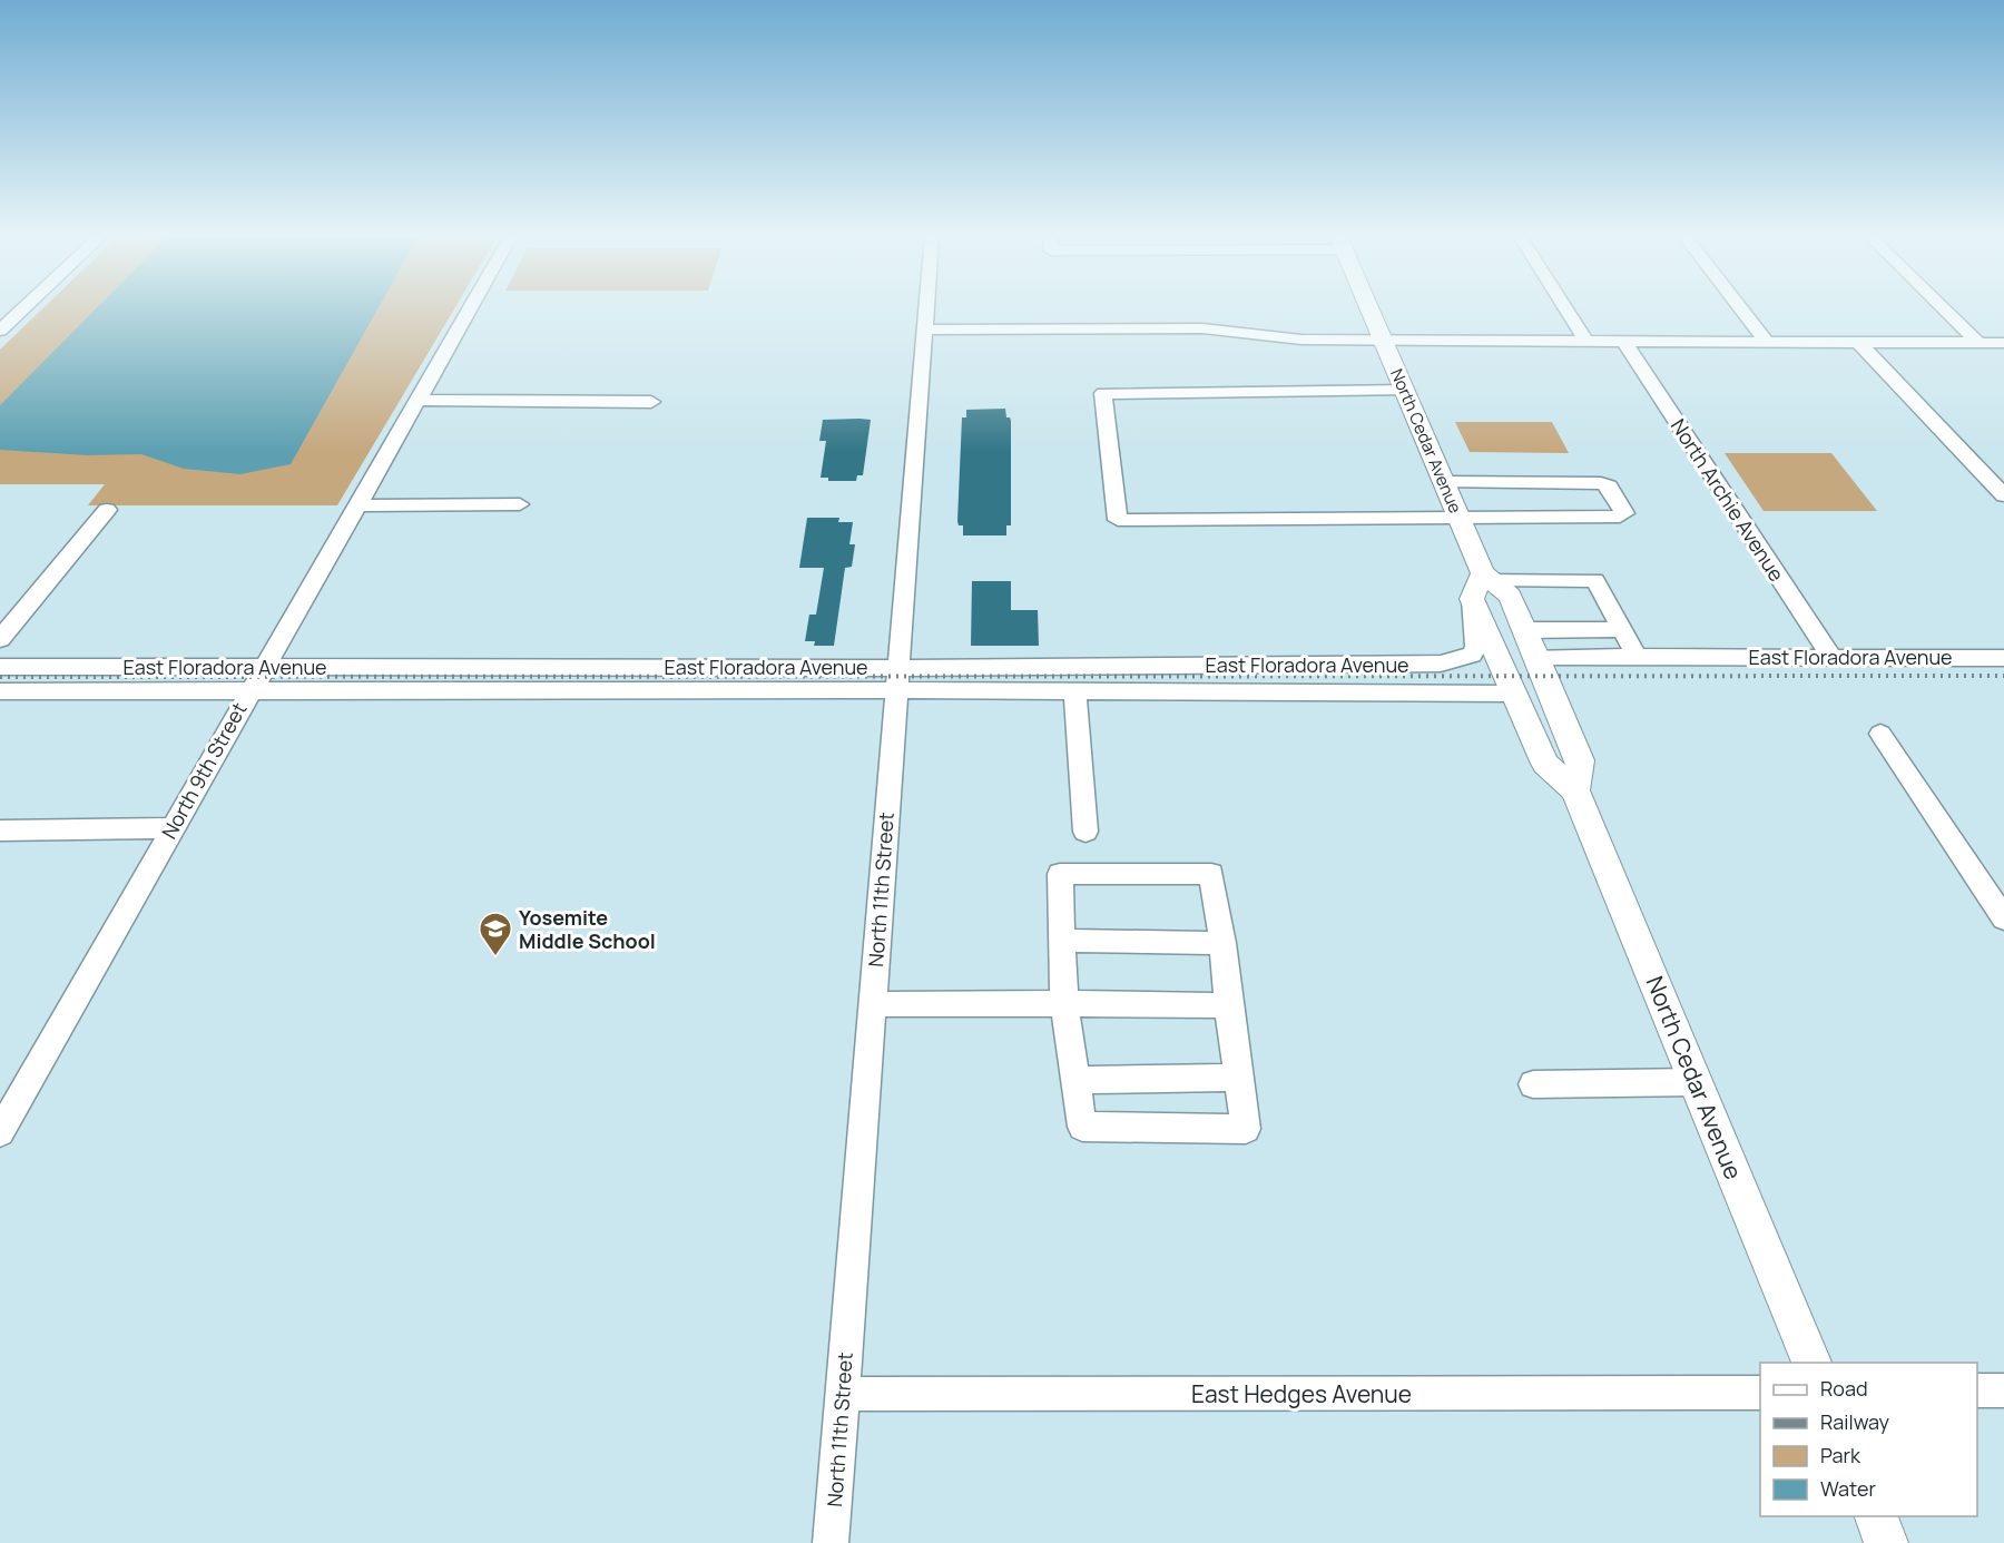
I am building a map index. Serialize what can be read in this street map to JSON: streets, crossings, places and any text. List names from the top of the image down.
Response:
{
  "streets": {
    "main road": ["North Cedar Avenue"],
    "street": [
      "North Archie Avenue",
      "East Floradora Avenue",
      "North 9th Street",
      "North 11th Street",
      "East Hedges Avenue"
    ]
  },
  "crossings": [
    ["North Cedar Avenue", "East Floradora Avenue"],
    ["North Archie Avenue", "East Floradora Avenue"],
    ["East Floradora Avenue", "North 9th Street"],
    ["East Floradora Avenue", "North 11th Street"],
    ["North 11th Street", "East Hedges Avenue"]
  ],
  "places": {
    "school or university": ["Yosemite Middle School"]
  },
  "legend": [
    "Road",
    "Railway",
    "Park",
    "Water"
  ]
}
